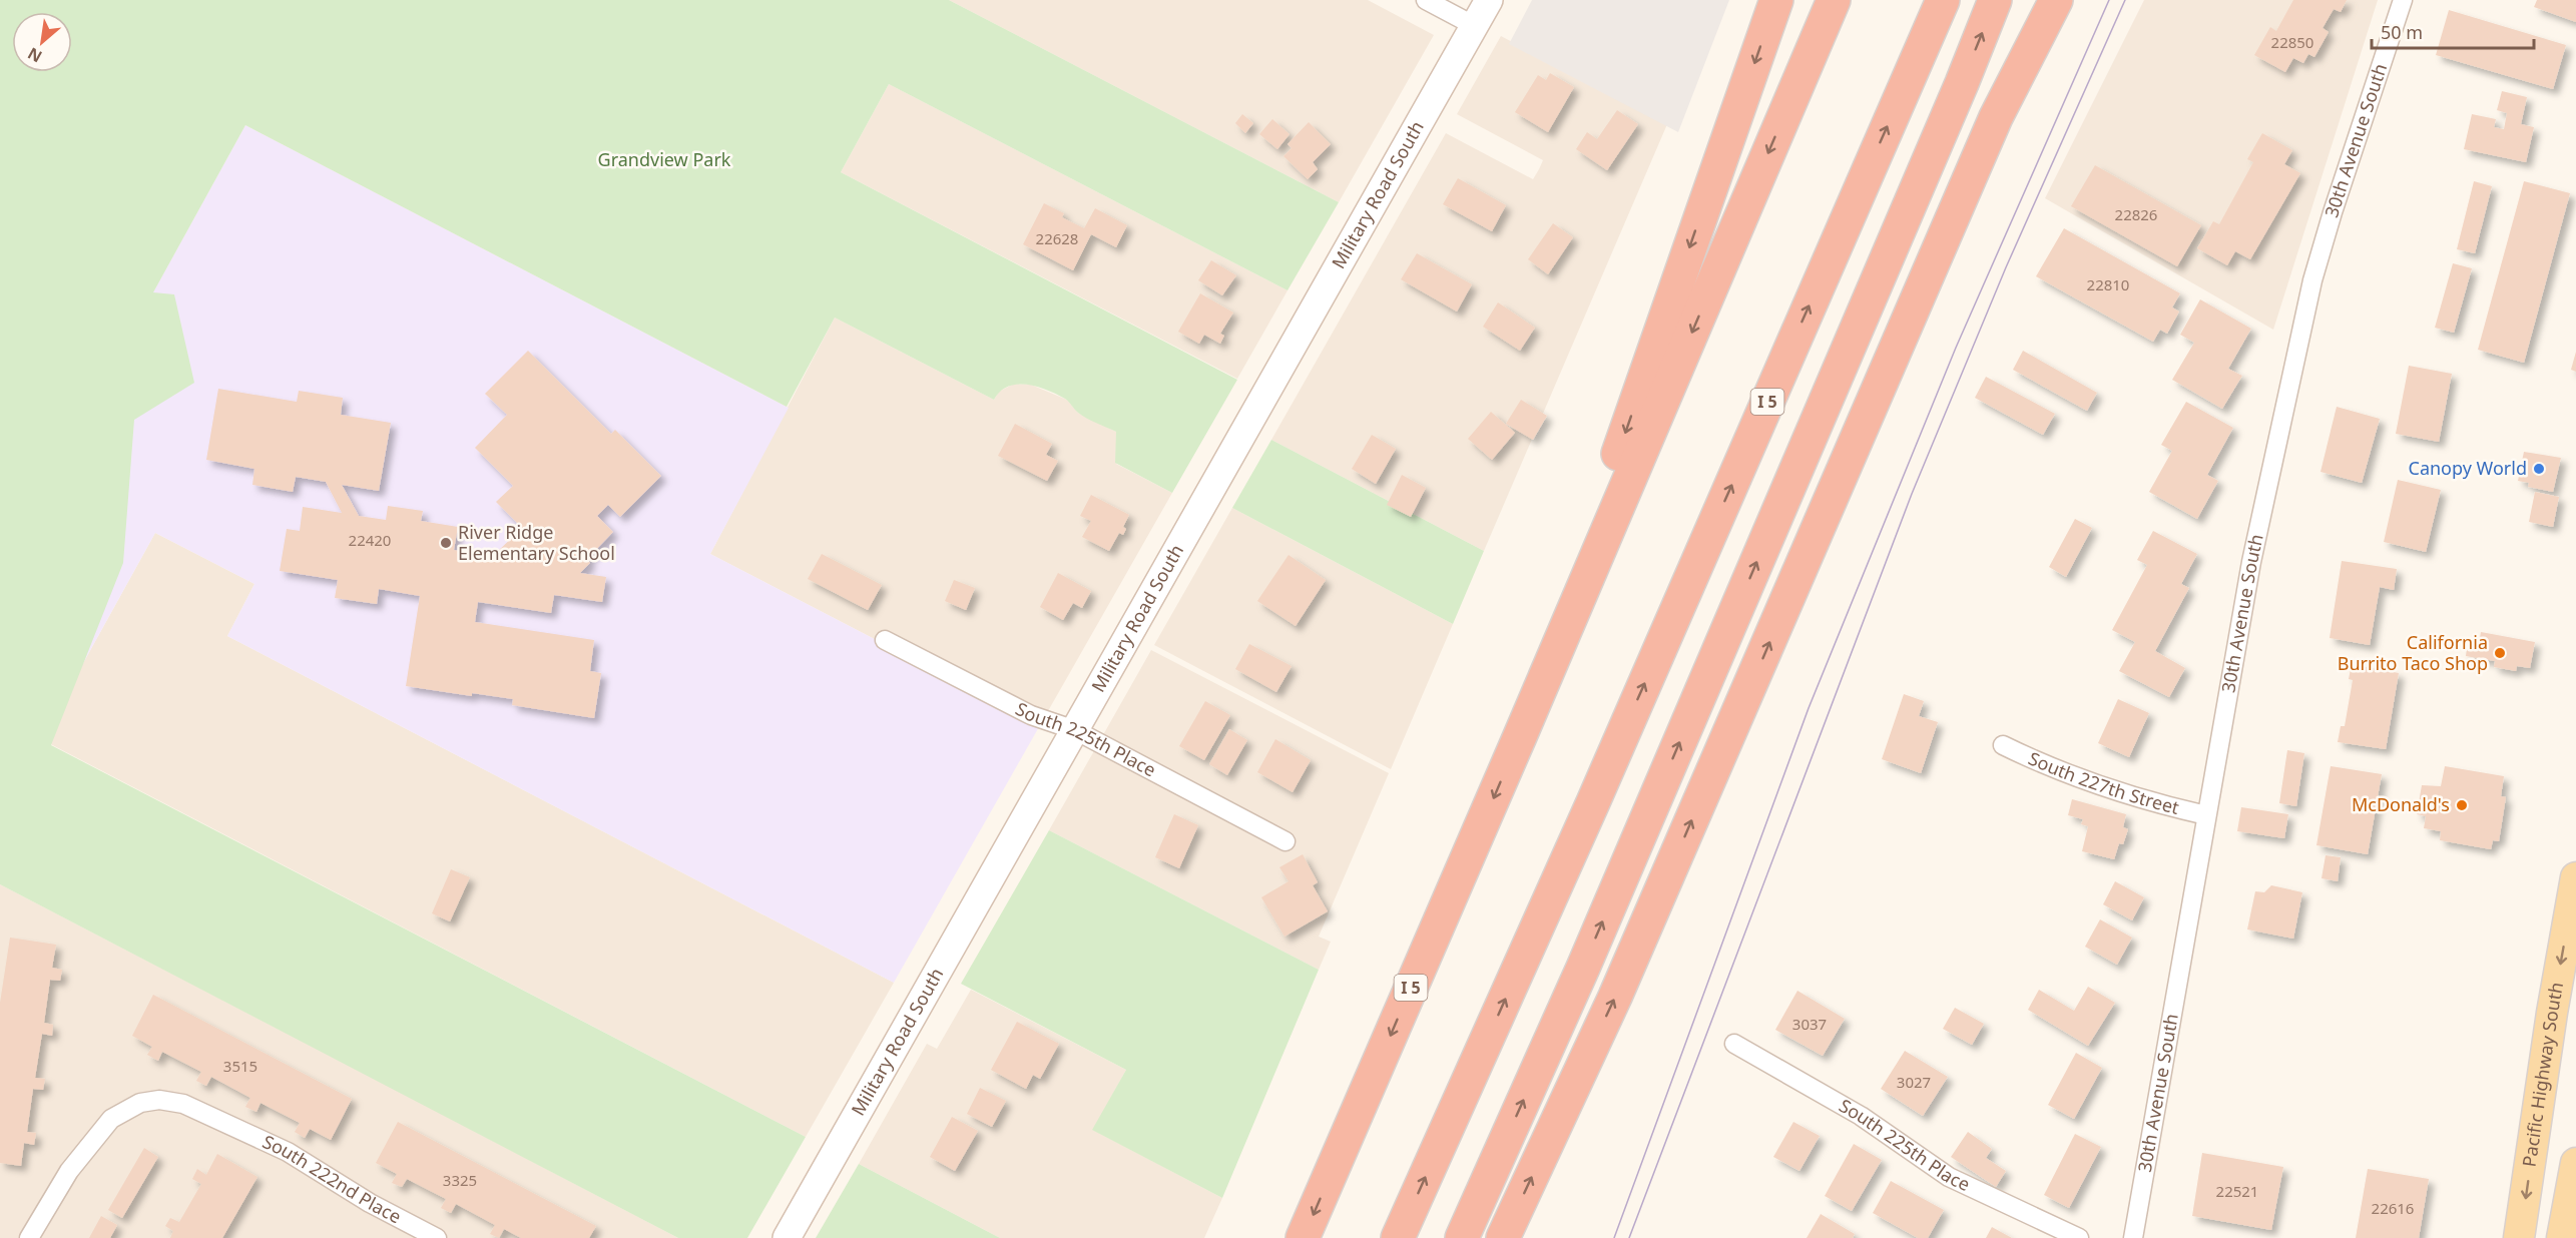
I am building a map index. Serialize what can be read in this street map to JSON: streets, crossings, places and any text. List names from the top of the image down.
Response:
{
  "streets": {
    "highway": ["I 5"],
    "main road": ["Military Road South", "Pacific Highway South"],
    "street": [
      "30th Avenue South",
      "South 225th Place",
      "South 227th Street",
      "South 222nd Place"
    ]
  },
  "crossings": [
    ["30th Avenue South", "South 227th Street"],
    ["Military Road South", "South 225th Place"]
  ],
  "one_way": ["Pacific Highway South"],
  "parks": ["Grandview Park"],
  "places": [
    "Canopy World",
    "River Ridge Elementary School",
    "California Burrito Taco Shop",
    "McDonald's"
  ],
  "house_numbers": [
    "22850",
    "22826",
    "22628",
    "22810",
    "22420",
    "3037",
    "3515",
    "3027",
    "3325",
    "22521",
    "22616"
  ],
  "scale_bar": "50 m",
  "north": "bottom left"
}
